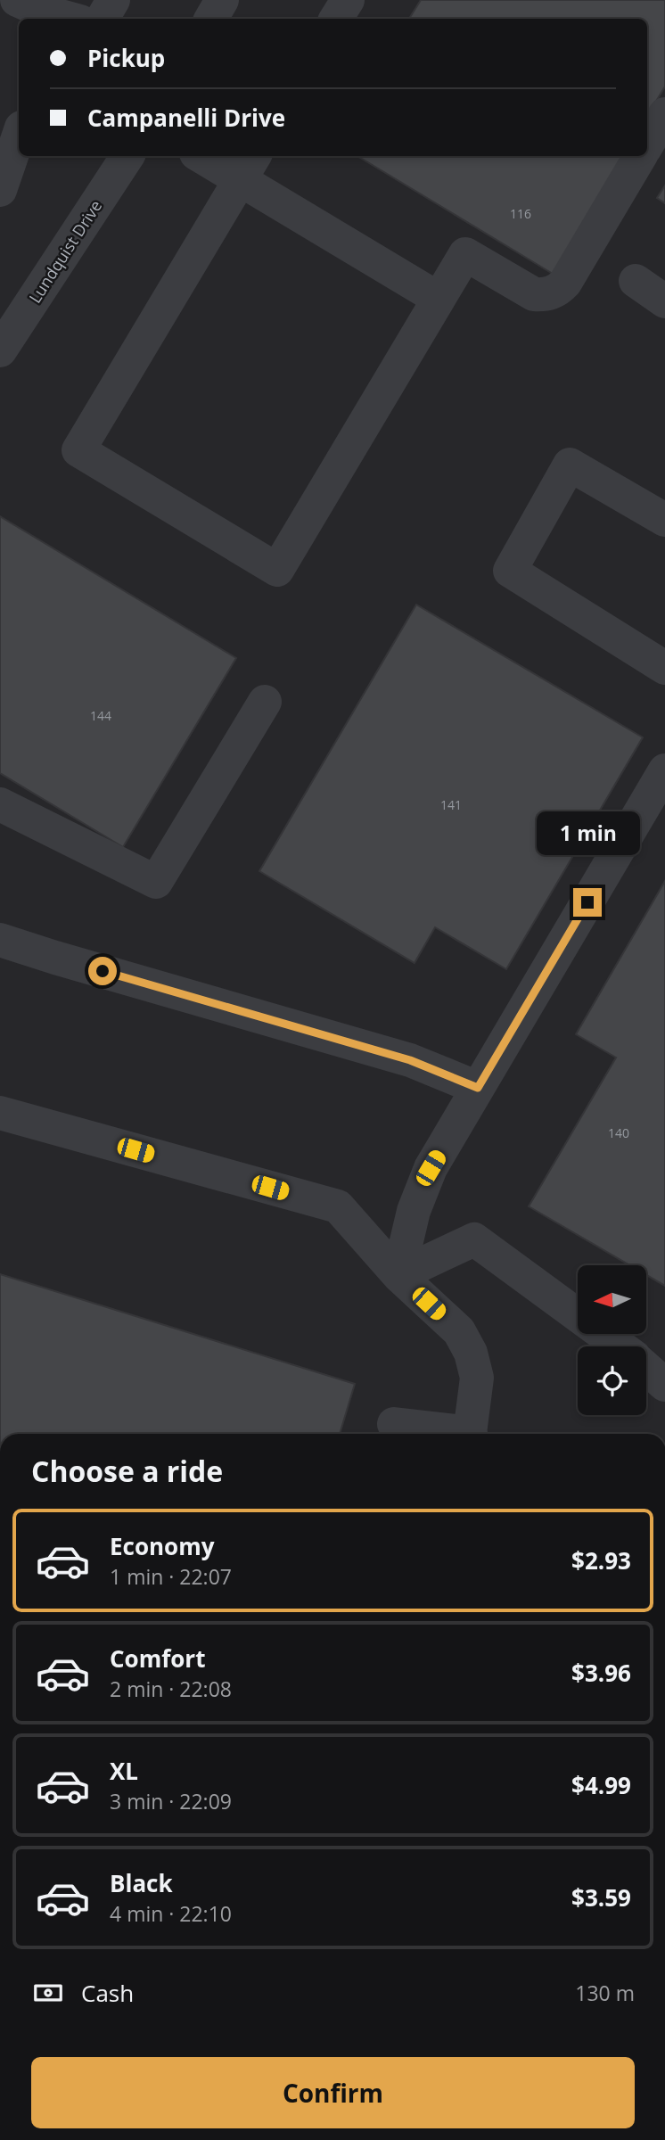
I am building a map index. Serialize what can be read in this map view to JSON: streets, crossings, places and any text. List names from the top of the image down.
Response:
{
  "streets": {
    "street": ["Lundquist Drive"]
  },
  "house_numbers": [
    "116",
    "144",
    "141",
    "140"
  ],
  "north": "left",
  "page": {
    "banner": ["Pickup", "Campanelli Drive"],
    "bubble": "1 min",
    "heading": "Choose a ride",
    "list": [
      {
        "name": "Economy",
        "note": "1 min · 22:07",
        "value": "$2.93"
      },
      {
        "name": "Comfort",
        "note": "2 min · 22:08",
        "value": "$3.96"
      },
      {
        "name": "XL",
        "note": "3 min · 22:09",
        "value": "$4.99"
      },
      {
        "name": "Black",
        "note": "4 min · 22:10",
        "value": "$3.59"
      }
    ],
    "pay": ["Cash", "130 m"],
    "buttons": "Confirm"
  }
}
